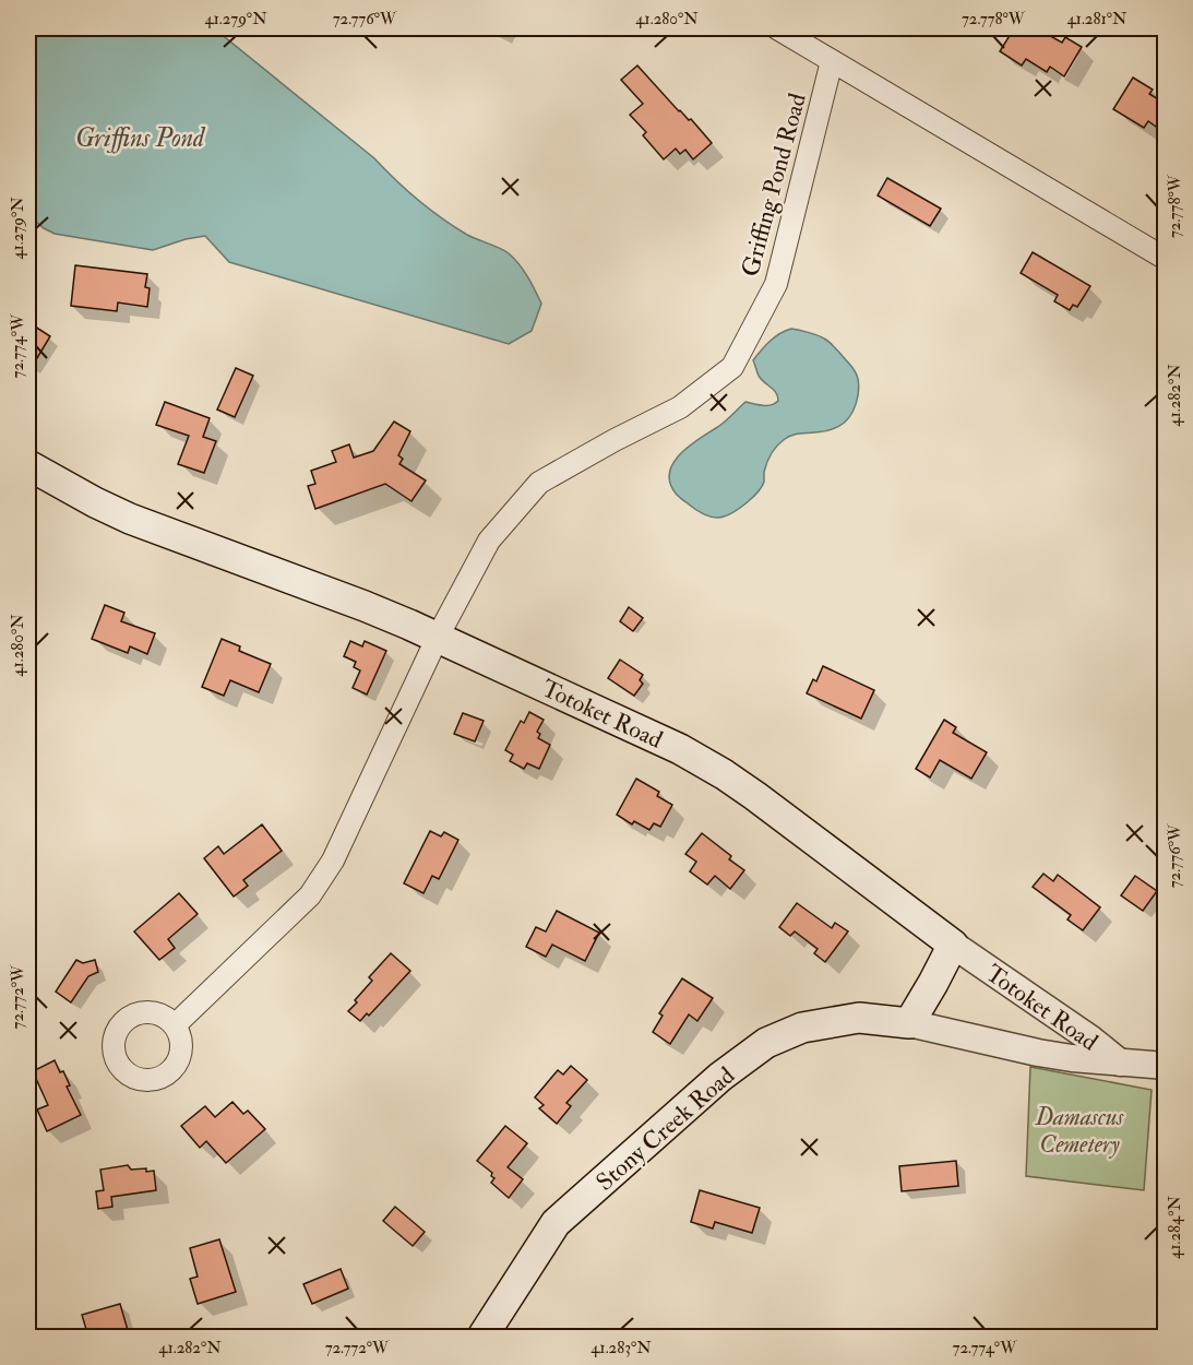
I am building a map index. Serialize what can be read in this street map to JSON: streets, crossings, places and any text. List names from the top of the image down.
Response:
{
  "streets": {
    "main road": ["Totoket Road", "Stony Creek Road"],
    "street": ["Griffing Pond Road"]
  },
  "crossings": [
    ["Griffing Pond Road", "Totoket Road"],
    ["Totoket Road", "Stony Creek Road"]
  ],
  "water": ["Griffins Pond"],
  "parks": ["Damascus Cemetery"],
  "coordinates": [
    "41.279°N",
    "72.776°W",
    "41.280°N",
    "72.778°W",
    "41.281°N",
    "72.774°W",
    "41.282°N",
    "72.772°W",
    "41.284°N",
    "41.283°N"
  ]
}
